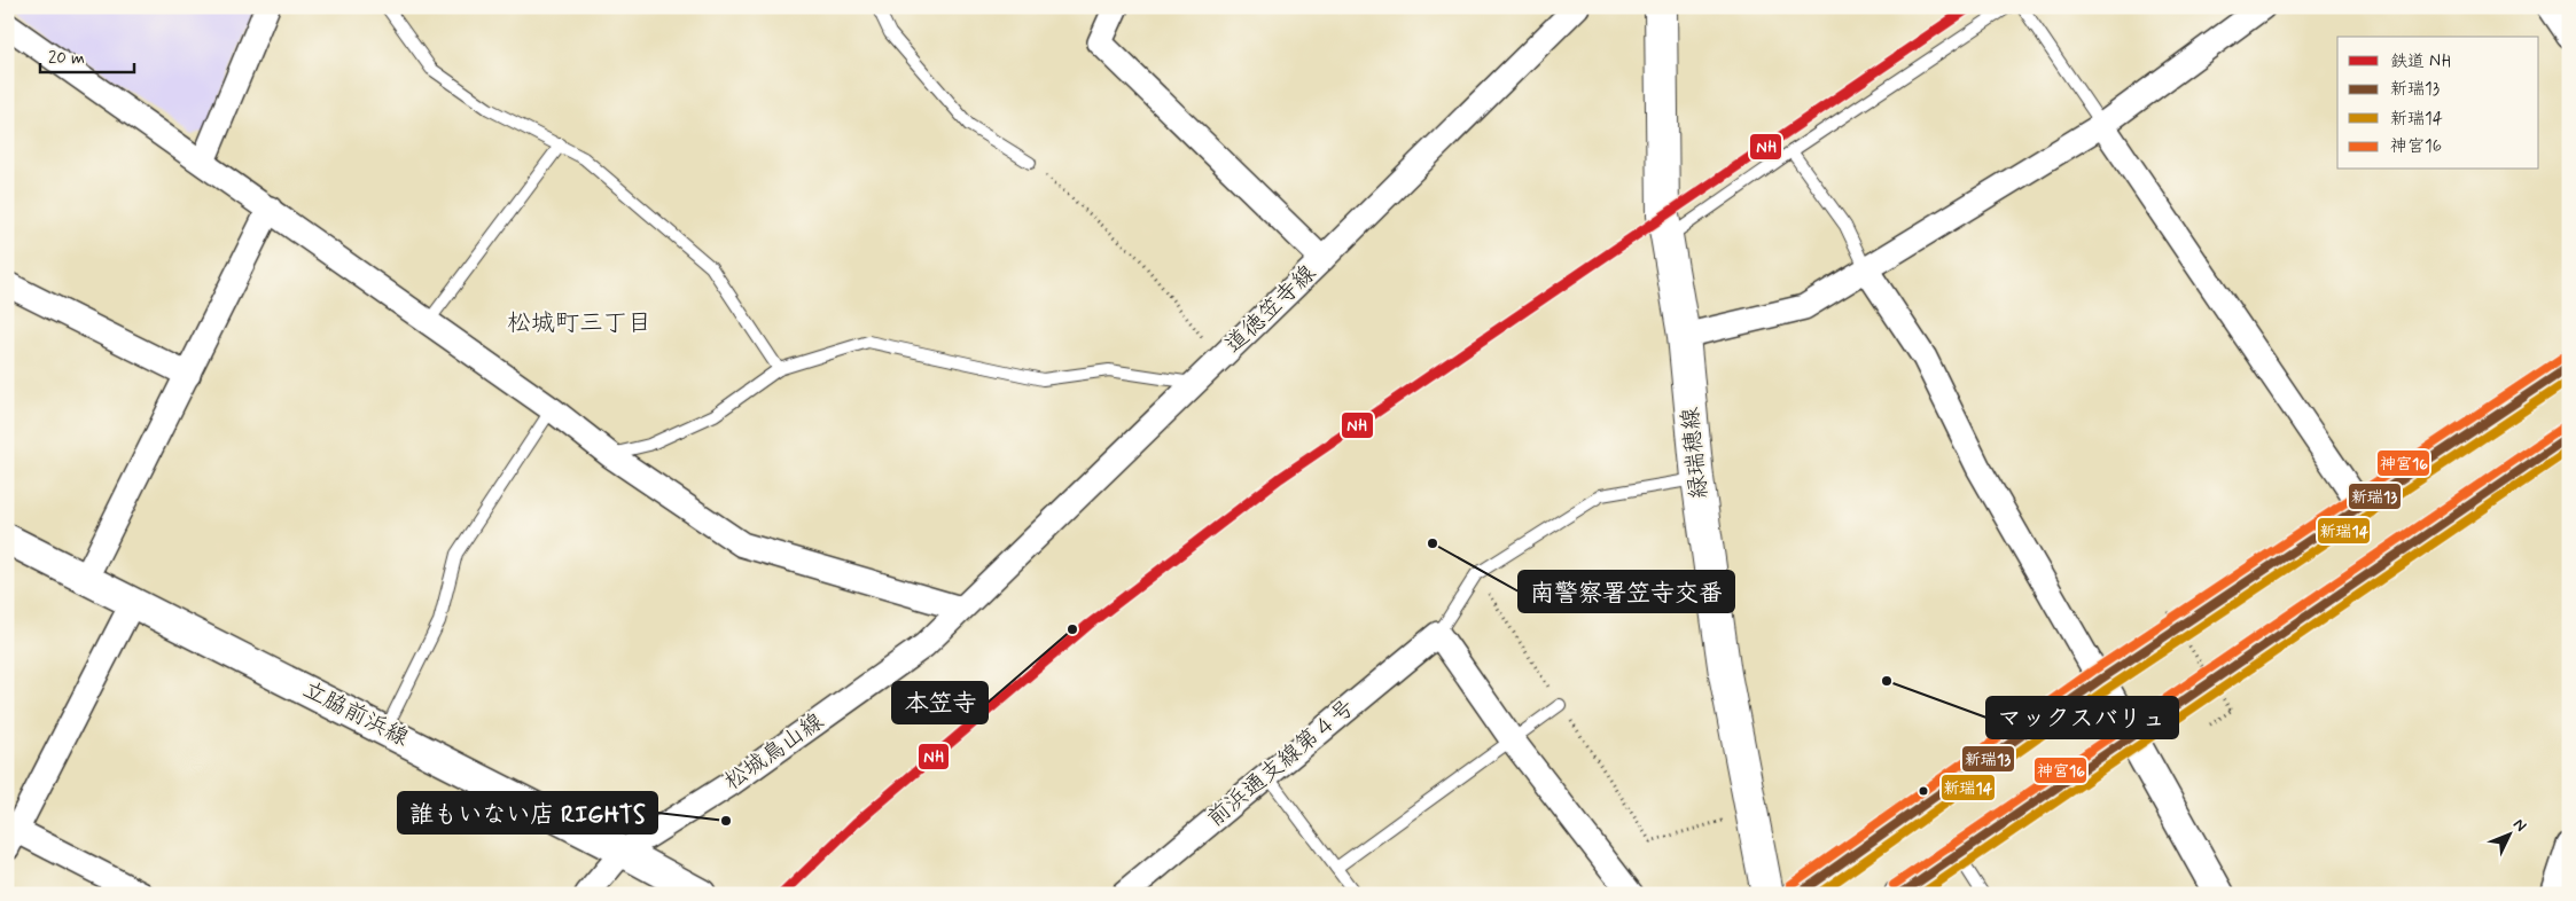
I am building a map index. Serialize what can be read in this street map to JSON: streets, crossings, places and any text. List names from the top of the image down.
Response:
{
  "streets": {
    "main road": ["緑瑞穂線"],
    "street": [
      "道徳笠寺線",
      "立脇前浜線",
      "松城鳥山線",
      "前浜通支線第４号"
    ]
  },
  "crossings": [
    ["道徳笠寺線", "松城鳥山線"],
    ["立脇前浜線", "松城鳥山線"]
  ],
  "districts": ["松城町三丁目"],
  "places": [
    "南警察署笠寺交番",
    "本笠寺",
    "マックスバリュ",
    "誰もいない店 RIGHTS"
  ],
  "lines": [
    "rail line NH",
    "transit line 神宮16",
    "transit line 新瑞13",
    "transit line 新瑞14"
  ],
  "legend": [
    "鉄道 NH",
    "新瑞13",
    "新瑞14",
    "神宮16"
  ],
  "scale_bar": "20 m",
  "north": "top right"
}
